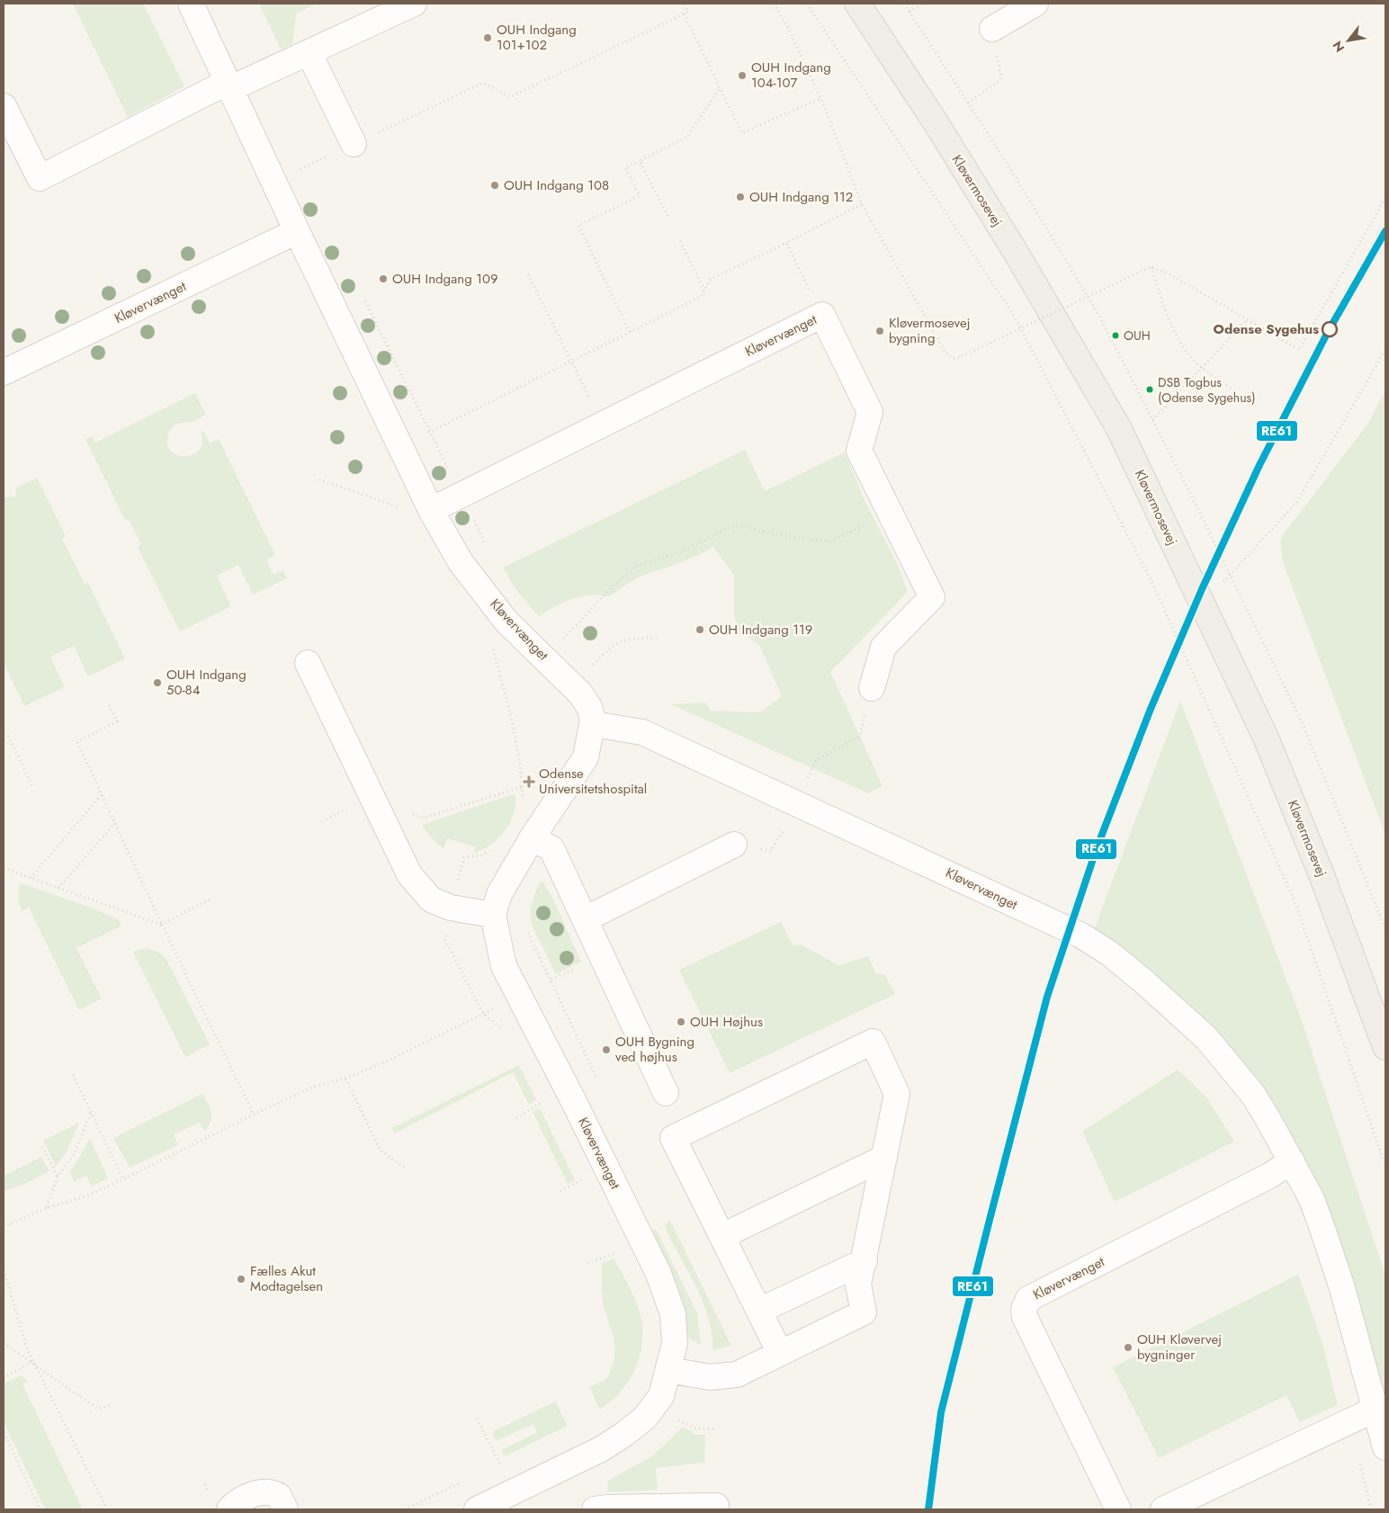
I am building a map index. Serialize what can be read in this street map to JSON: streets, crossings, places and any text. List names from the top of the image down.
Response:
{
  "streets": {
    "main road": ["Kløvermosevej"],
    "street": ["Kløvervænget"]
  },
  "places": {
    "other": [
      "OUH Indgang 101+102",
      "OUH Indgang 104-107",
      "OUH Indgang 108",
      "OUH Indgang 112",
      "OUH Indgang 109",
      "Odense Sygehus",
      "Kløvermosevej bygning",
      "OUH",
      "DSB Togbus (Odense Sygehus)",
      "OUH Indgang 119",
      "OUH Indgang 50-84",
      "OUH Højhus",
      "OUH Bygning ved højhus",
      "Fælles Akut Modtagelsen",
      "OUH Kløvervej bygninger"
    ],
    "health": ["Odense Universitetshospital"]
  },
  "lines": ["transit line RE61"],
  "north": "bottom left"
}
